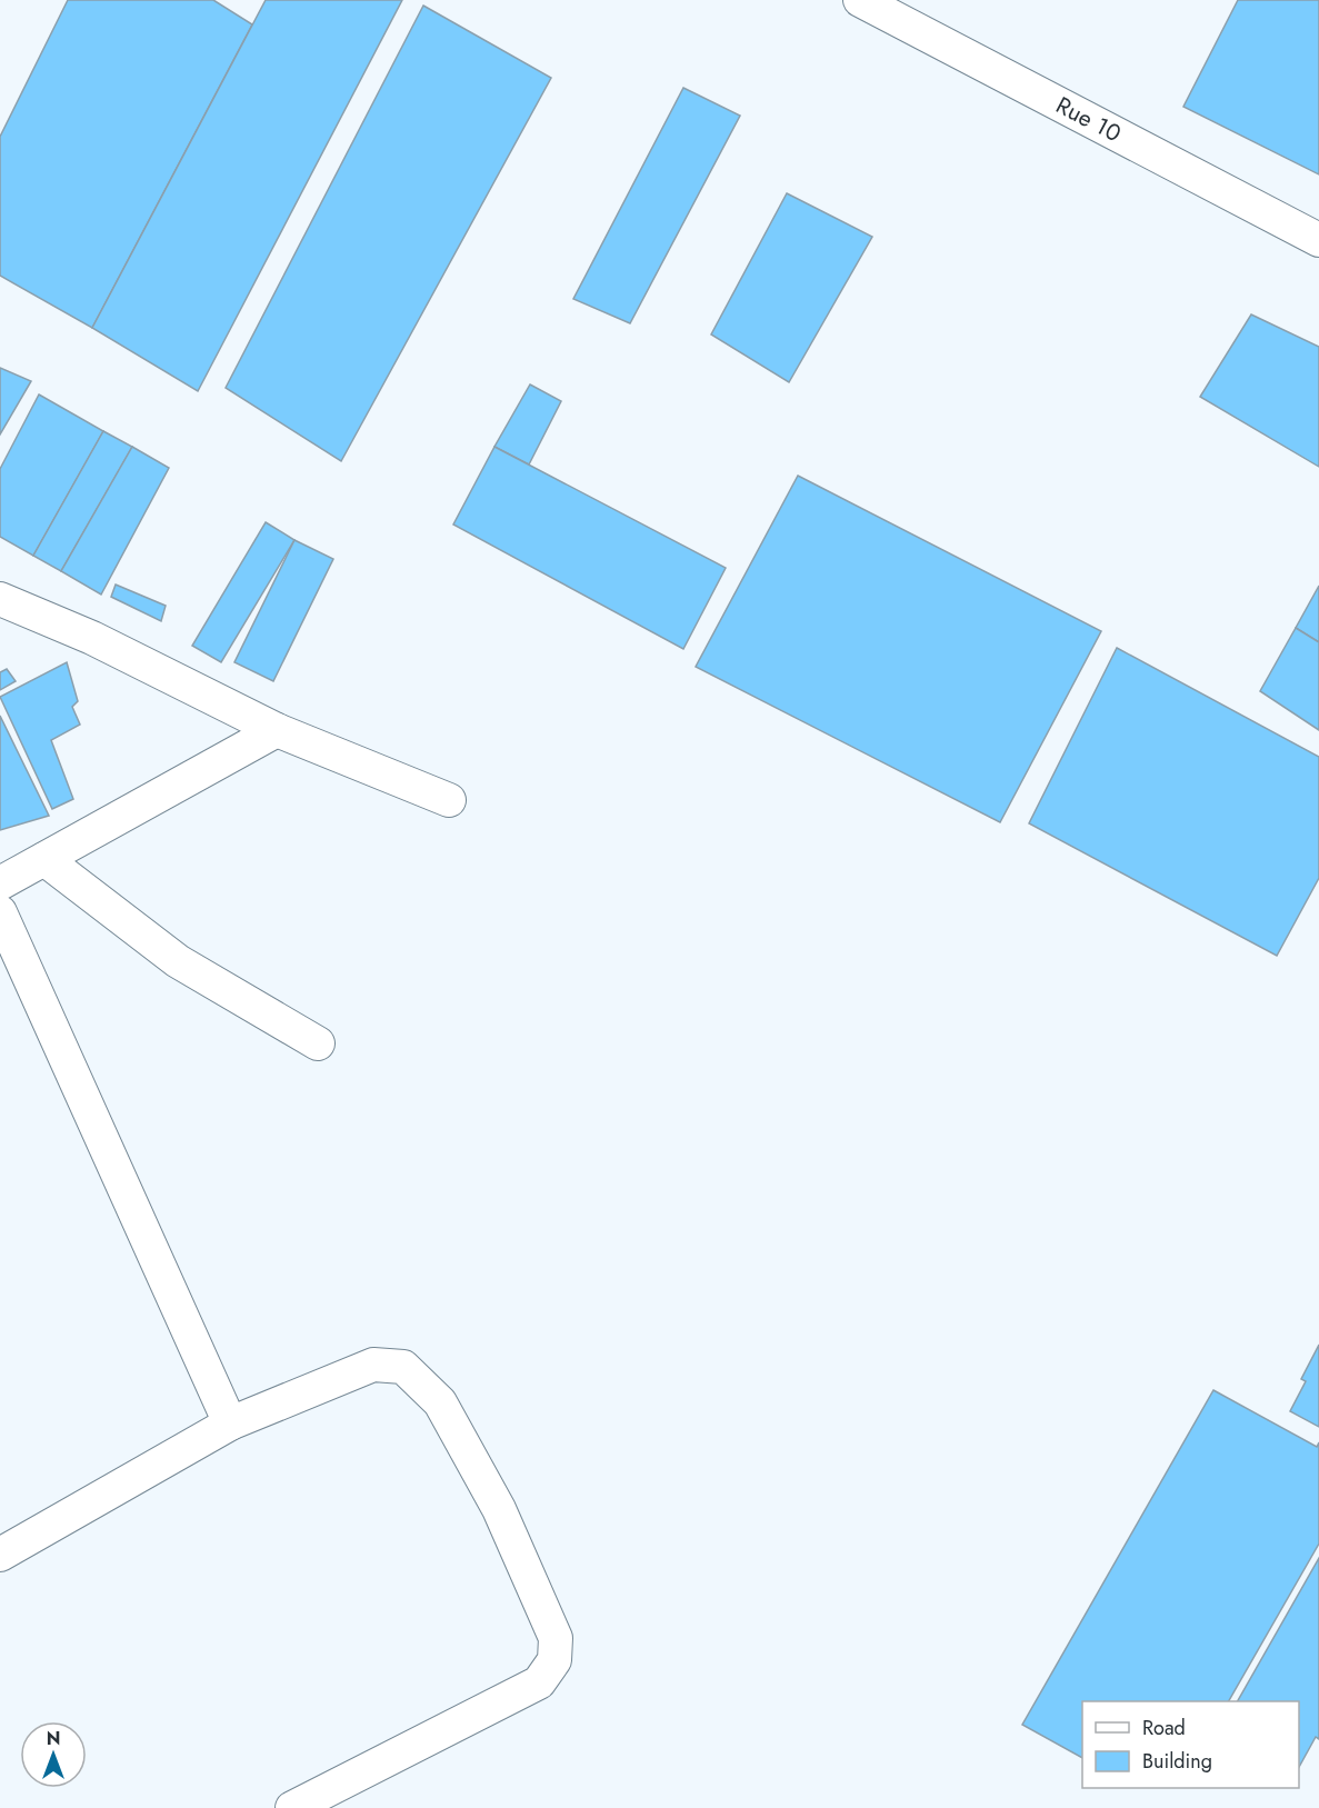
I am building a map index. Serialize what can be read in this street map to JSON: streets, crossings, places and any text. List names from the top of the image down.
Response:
{
  "streets": {
    "street": ["Rue 10"]
  },
  "legend": ["Road", "Building"],
  "north": "top"
}
